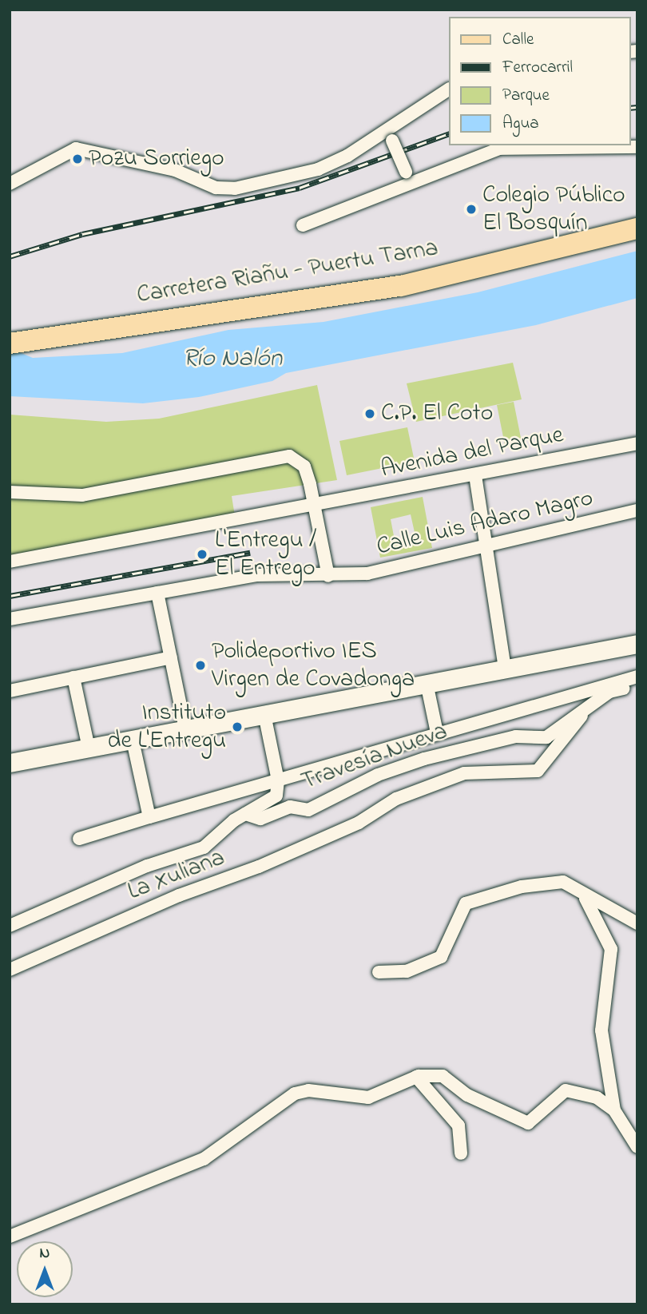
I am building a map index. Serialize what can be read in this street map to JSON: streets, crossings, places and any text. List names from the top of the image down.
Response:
{
  "streets": {
    "main road": ["Carretera Riañu - Puertu Tarna"],
    "street": [
      "Avenida del Parque",
      "Calle Luis Adaro Magro",
      "Travesía Nueva",
      "La Xuliana"
    ]
  },
  "crossings": [
    ["Travesía Nueva", "La Xuliana"]
  ],
  "water": ["Río Nalón"],
  "places": [
    "Pozu Sorriego",
    "Colegio Público El Bosquín",
    "C.P. El Coto",
    "L'Entregu / El Entrego",
    "Polideportivo IES Virgen de Covadonga",
    "Instituto de L'Entregu"
  ],
  "legend": [
    "Calle",
    "Ferrocarril",
    "Parque",
    "Agua"
  ],
  "north": "top"
}
